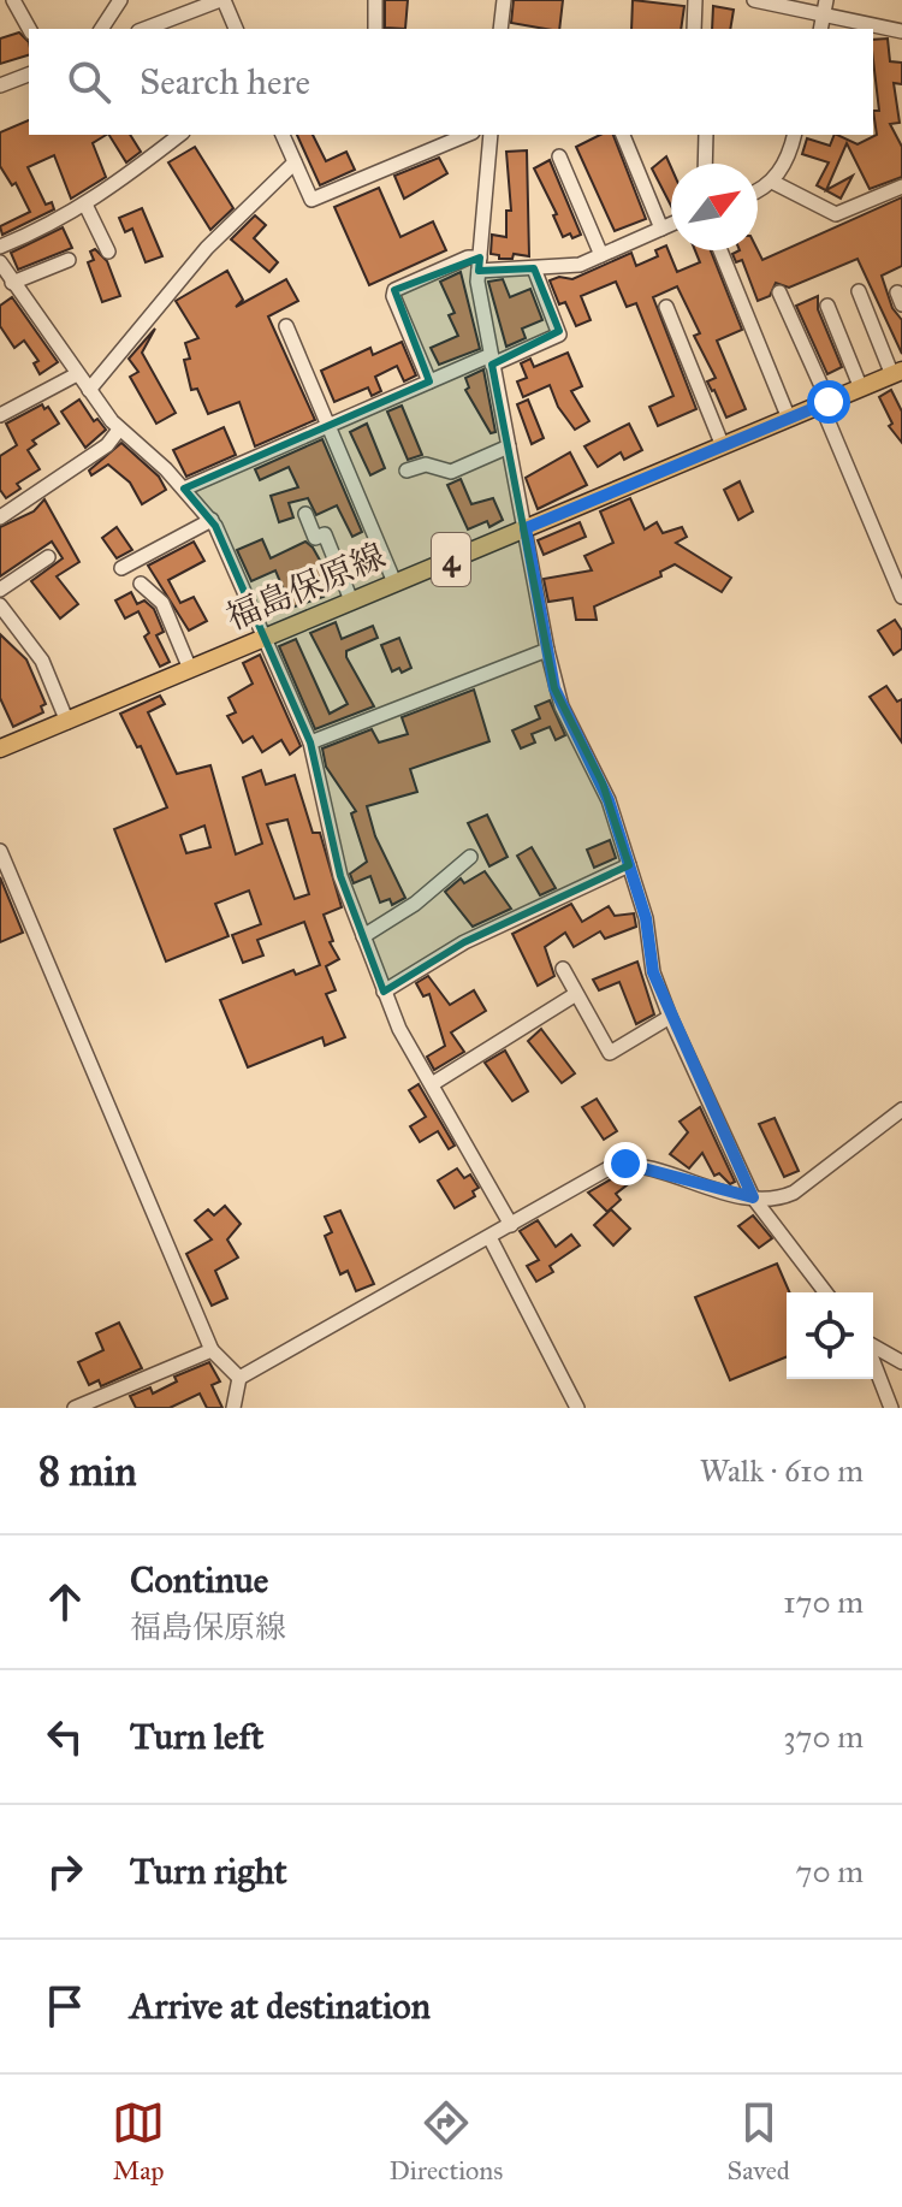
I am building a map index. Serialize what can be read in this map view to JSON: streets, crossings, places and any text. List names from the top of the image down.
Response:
{
  "streets": {
    "main road": ["4", "福島保原線"]
  },
  "north": "top right",
  "page": {
    "search": "Search here",
    "heading": ["8 min", "Walk · 610 m"],
    "list": [
      ["Continue", "福島保原線", "170 m"],
      ["Turn left", "370 m"],
      ["Turn right", "70 m"],
      "Arrive at destination"
    ],
    "nav": ["Map", "Directions", "Saved"]
  }
}
